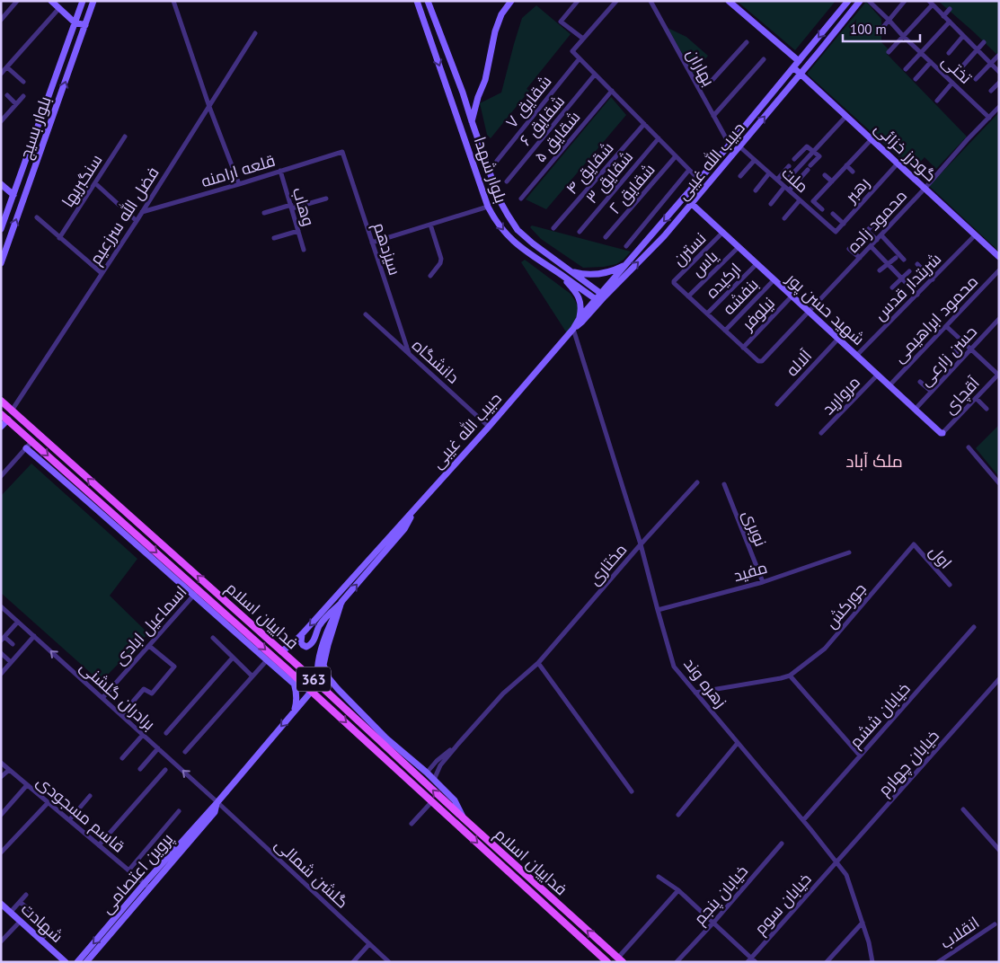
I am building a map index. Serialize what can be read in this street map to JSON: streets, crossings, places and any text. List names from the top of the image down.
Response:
{
  "streets": {
    "main road": ["فداییان اسلام", "363"],
    "street": [
      "بهاران",
      "تختی",
      "شقایق ۷",
      "شقایق ۶",
      "بلوار بسیج",
      "شقایق ۵",
      "گودرز خزائی",
      "حبیب الله غیبی",
      "شقایق ۴",
      "بلوار شهدا",
      "قلعه ارامنه",
      "شقایق ۳",
      "ملت",
      "سنگبریها",
      "شقایق ۲",
      "رهبر",
      "وهاب",
      "فضل الله سرزعیم",
      "محمود زاده",
      "سیزدهم",
      "نسترن",
      "یاس",
      "ارکیده",
      "شربتدار قدس",
      "بنفشه",
      "شهید حسن پور",
      "نیلوفر",
      "محمود ابراهیمی",
      "حسن زارعی",
      "دانشگاه",
      "آلاله",
      "مروارید",
      "آقچای",
      "نوبری",
      "اول",
      "مختاری",
      "مفید",
      "جورکش",
      "اسماعیل ابادی",
      "زهره وند",
      "برادران گلشنی",
      "خیابان ششم",
      "خیابان چهارم",
      "قاسم مسجودی",
      "پروین اعتصامی",
      "گلشن شمالی",
      "خیابان پنجم",
      "خیابان سوم",
      "شهادت",
      "انقلاب"
    ]
  },
  "crossings": [
    ["بهاران", "حبیب الله غیبی"],
    ["تختی", "محمود زاده"],
    ["گودرز خزائی", "حبیب الله غیبی"],
    ["گودرز خزائی", "رهبر"],
    ["گودرز خزائی", "محمود زاده"],
    ["گودرز خزائی", "شربتدار قدس"],
    ["حبیب الله غیبی", "بلوار شهدا"],
    ["حبیب الله غیبی", "ملت"],
    ["حبیب الله غیبی", "شهید حسن پور"],
    ["حبیب الله غیبی", "دانشگاه"],
    ["حبیب الله غیبی", "فداییان اسلام"],
    ["حبیب الله غیبی", "زهره وند"],
    ["قلعه ارامنه", "وهاب"],
    ["قلعه ارامنه", "فضل الله سرزعیم"],
    ["قلعه ارامنه", "سیزدهم"],
    ["ملت", "رهبر"],
    ["فضل الله سرزعیم", "فداییان اسلام"],
    ["محمود زاده", "شهید حسن پور"],
    ["محمود زاده", "نیلوفر"],
    ["سیزدهم", "دانشگاه"],
    ["نسترن", "یاس"],
    ["نسترن", "شهید حسن پور"],
    ["یاس", "شهید حسن پور"],
    ["ارکیده", "شهید حسن پور"],
    ["شربتدار قدس", "شهید حسن پور"],
    ["بنفشه", "شهید حسن پور"],
    ["شهید حسن پور", "نیلوفر"],
    ["شهید حسن پور", "محمود ابراهیمی"],
    ["شهید حسن پور", "حسن زارعی"],
    ["شهید حسن پور", "آلاله"],
    ["شهید حسن پور", "مروارید"],
    ["شهید حسن پور", "آقچای"],
    ["نوبری", "مفید"],
    ["اول", "جورکش"],
    ["مختاری", "زهره وند"],
    ["مفید", "زهره وند"],
    ["فداییان اسلام", "اسماعیل ابادی"],
    ["فداییان اسلام", "پروین اعتصامی"],
    ["اسماعیل ابادی", "برادران گلشنی"],
    ["زهره وند", "خیابان ششم"],
    ["زهره وند", "خیابان چهارم"],
    ["زهره وند", "خیابان سوم"],
    ["برادران گلشنی", "پروین اعتصامی"],
    ["برادران گلشنی", "گلشن شمالی"],
    ["خیابان چهارم", "خیابان سوم"],
    ["قاسم مسجودی", "پروین اعتصامی"],
    ["پروین اعتصامی", "گلشن شمالی"]
  ],
  "one_way": ["برادران گلشنی"],
  "districts": ["ملک آباد"],
  "scale_bar": "100 m"
}
